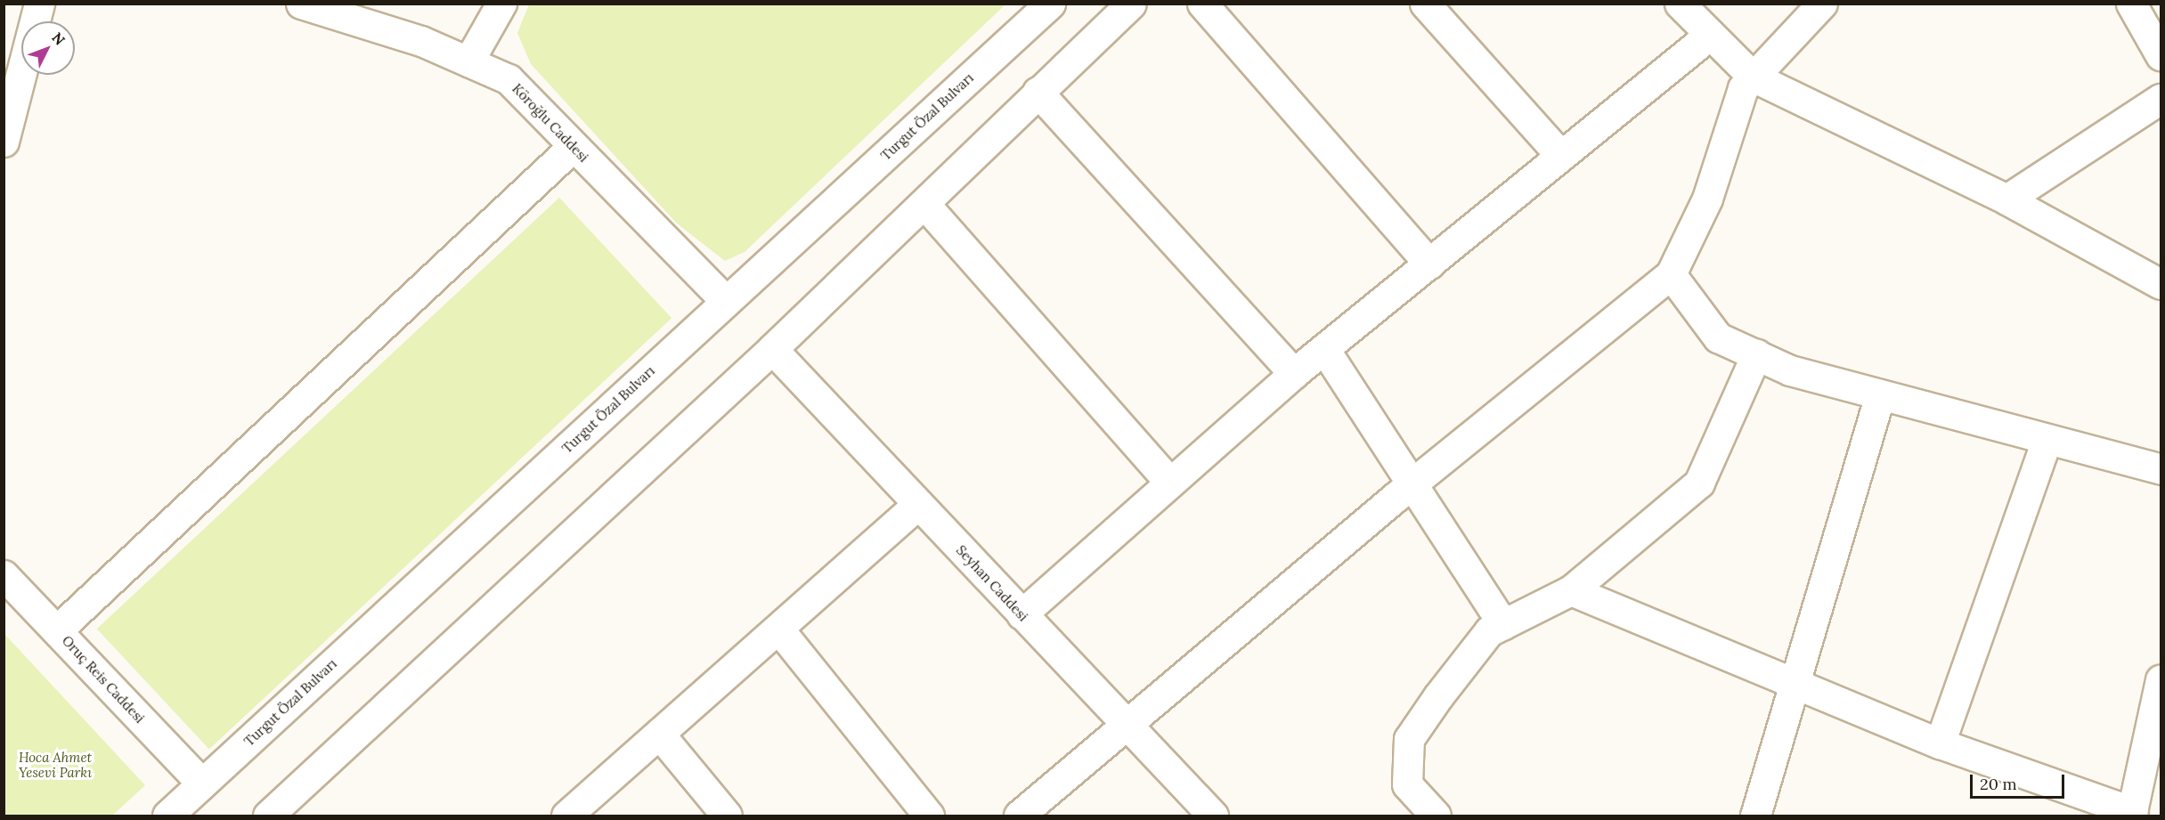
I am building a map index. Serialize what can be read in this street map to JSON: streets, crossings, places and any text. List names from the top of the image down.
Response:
{
  "streets": {
    "street": [
      "Turgut Özal Bulvarı",
      "Köroğlu Caddesi",
      "Seyhan Caddesi",
      "Oruç Reis Caddesi"
    ]
  },
  "crossings": [
    ["Turgut Özal Bulvarı", "Köroğlu Caddesi"],
    ["Turgut Özal Bulvarı", "Oruç Reis Caddesi"]
  ],
  "parks": ["Hoca Ahmet Yesevi Parkı"],
  "scale_bar": "20 m",
  "north": "top right"
}
